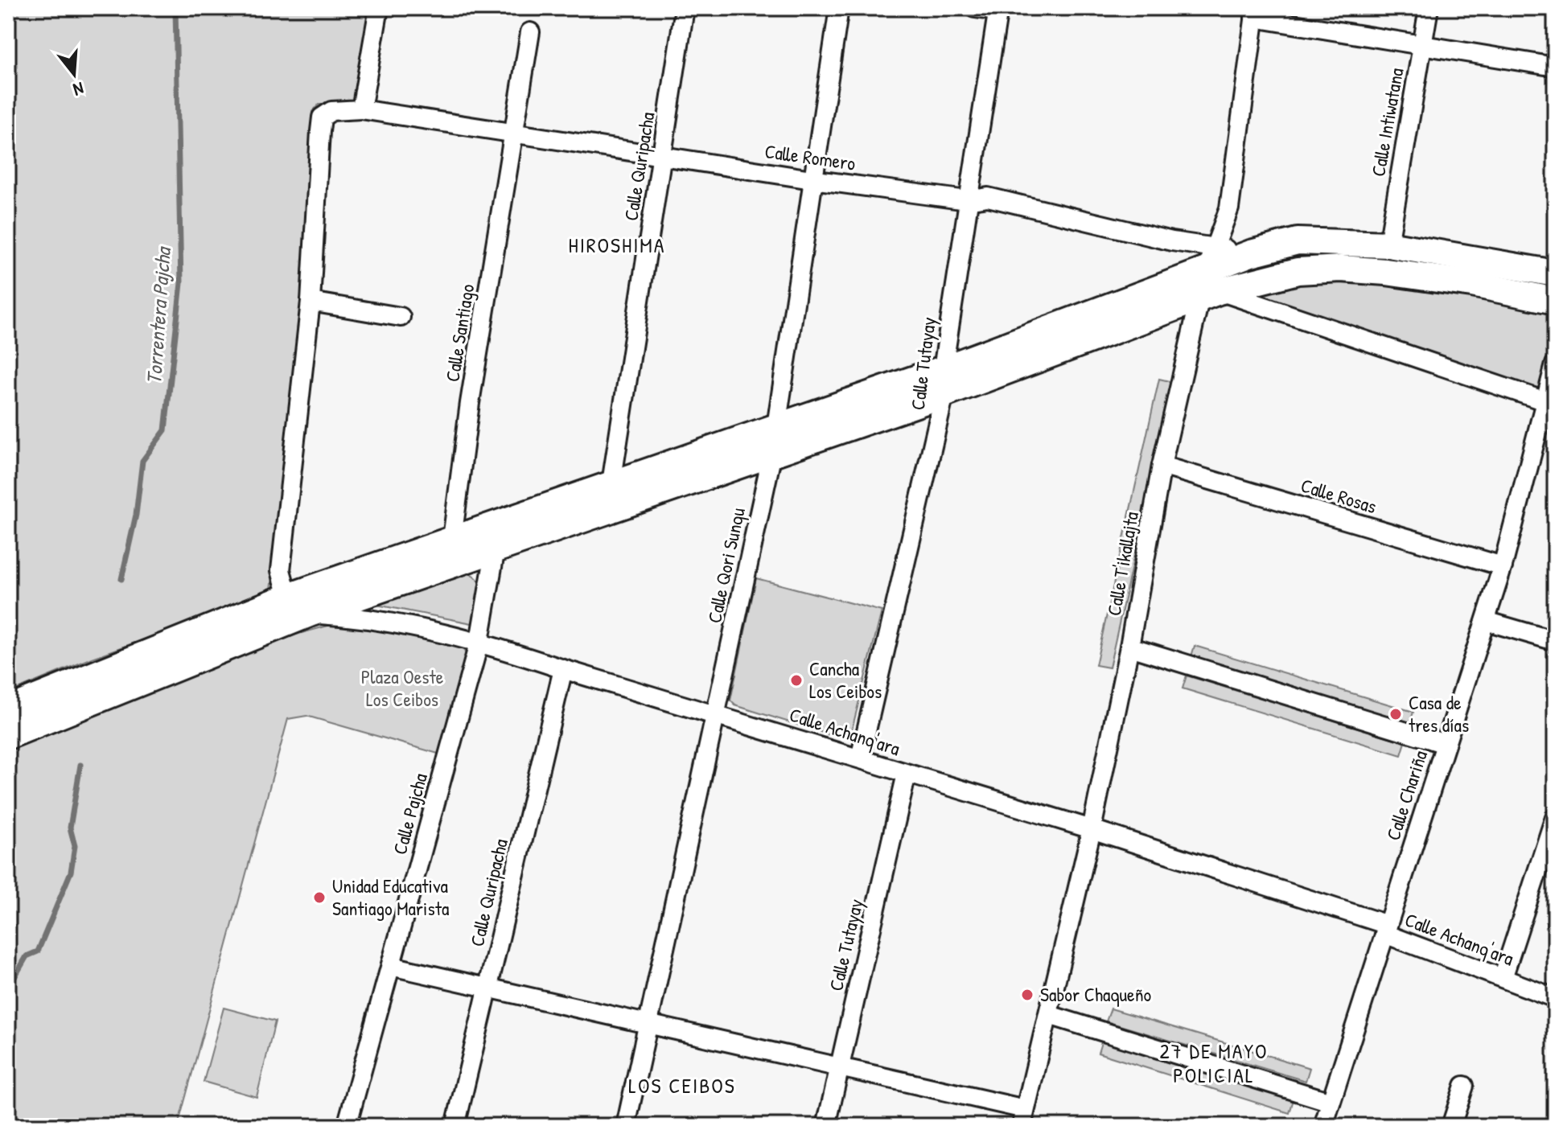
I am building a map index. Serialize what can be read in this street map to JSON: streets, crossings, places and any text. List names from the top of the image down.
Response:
{
  "streets": {
    "street": [
      "Calle Intiwatana",
      "Calle Romero",
      "Calle Quripacha",
      "Calle Santiago",
      "Calle Tutayay",
      "Calle Rosas",
      "Calle T'ikallajta",
      "Calle Qori Sunqu",
      "Calle Achanq'ara",
      "Calle Chariña",
      "Calle Pajcha"
    ]
  },
  "crossings": [
    ["Calle Romero", "Calle Quripacha"],
    ["Calle Romero", "Calle Santiago"],
    ["Calle Romero", "Calle Tutayay"],
    ["Calle Romero", "Calle T'ikallajta"],
    ["Calle Romero", "Calle Qori Sunqu"],
    ["Calle Quripacha", "Calle Achanq'ara"],
    ["Calle Tutayay", "Calle Achanq'ara"],
    ["Calle Rosas", "Calle T'ikallajta"],
    ["Calle Rosas", "Calle Chariña"],
    ["Calle T'ikallajta", "Calle Achanq'ara"],
    ["Calle Qori Sunqu", "Calle Achanq'ara"],
    ["Calle Achanq'ara", "Calle Chariña"],
    ["Calle Achanq'ara", "Calle Pajcha"]
  ],
  "districts": ["HIROSHIMA", "27 DE MAYO POLICIAL", "LOS CEIBOS"],
  "water": ["Torrentera Pajcha"],
  "parks": ["Plaza Oeste Los Ceibos"],
  "places": [
    "Cancha Los Ceibos",
    "Casa de tres días",
    "Unidad Educativa Santiago Marista",
    "Sabor Chaqueño"
  ],
  "north": "bottom"
}
